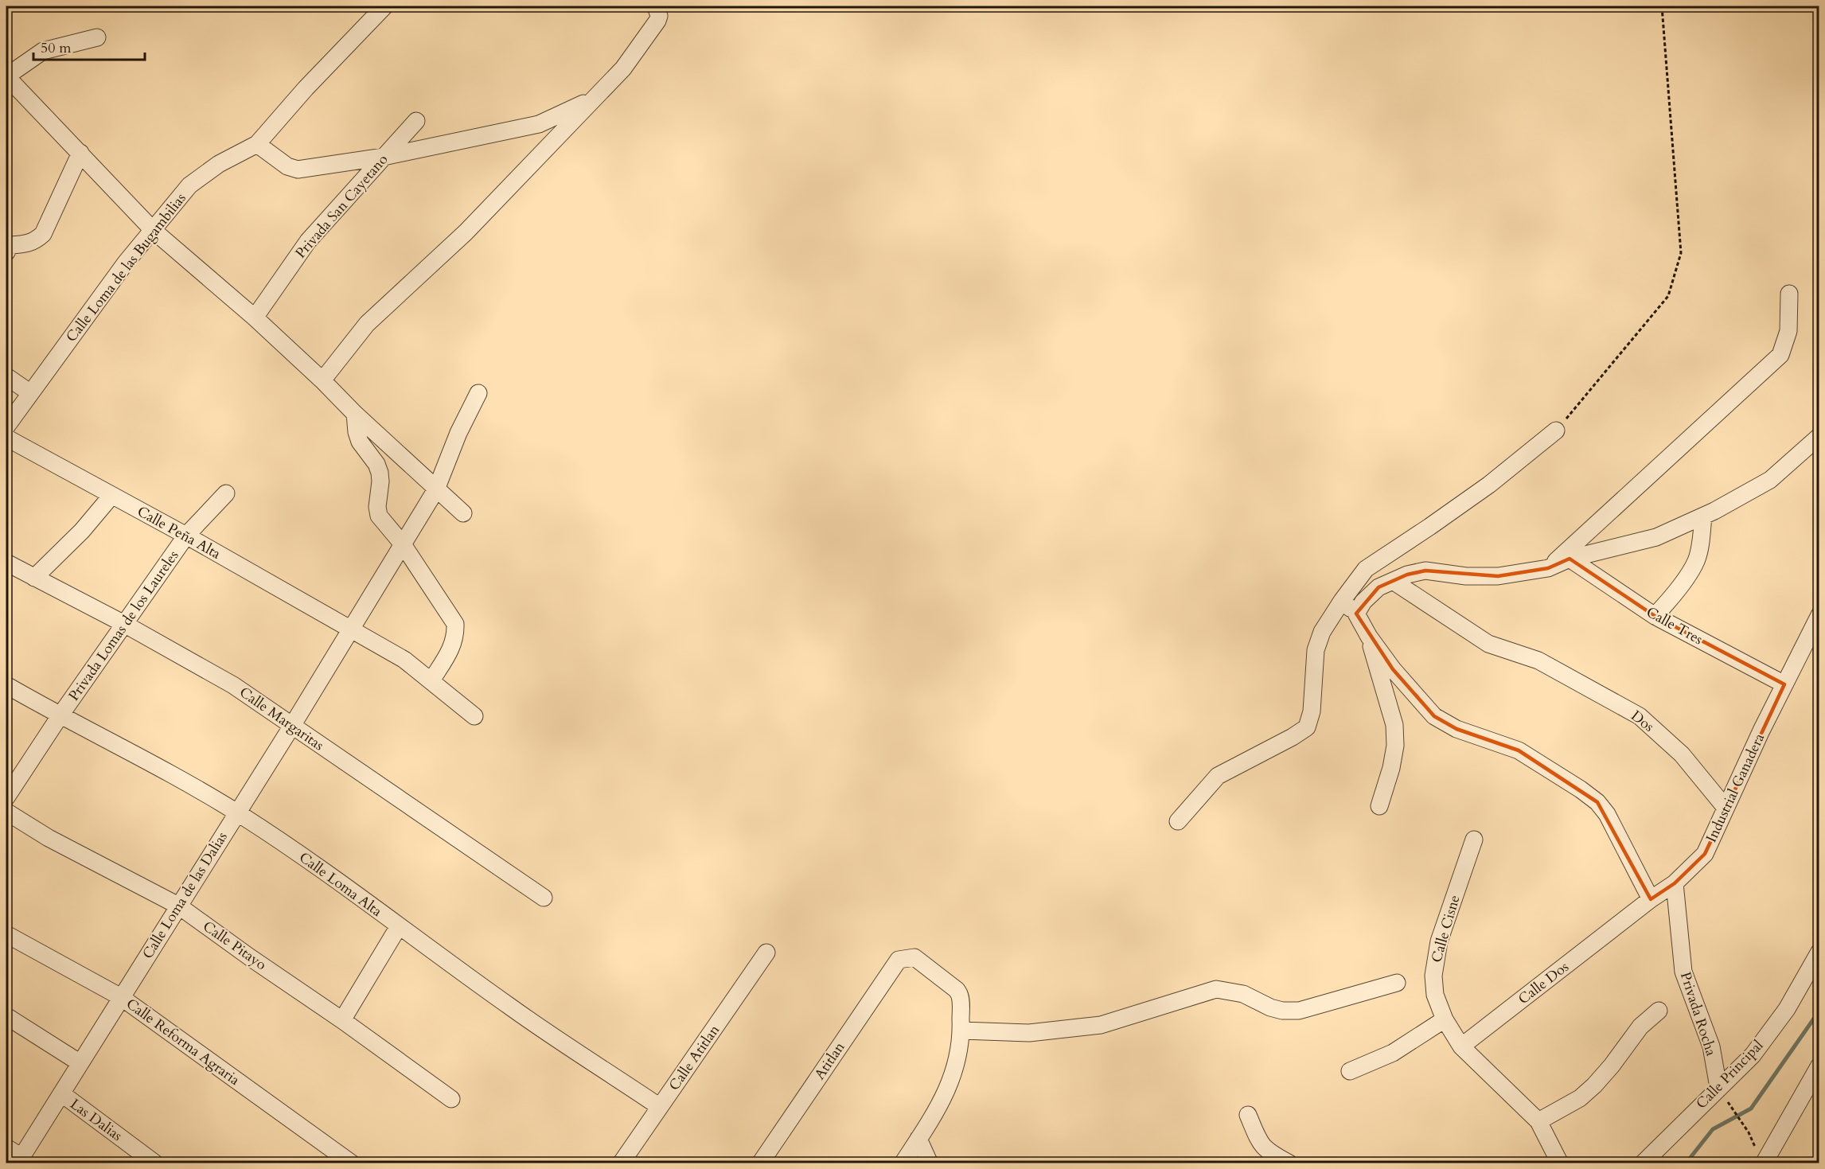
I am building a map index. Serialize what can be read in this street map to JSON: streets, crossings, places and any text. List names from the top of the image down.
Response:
{
  "streets": {
    "street": [
      "Privada San Cayetano",
      "Calle Loma de las Bugambilias",
      "Calle Peña Alta",
      "Privada Lomas de los Laureles",
      "Calle Tres",
      "Calle Margaritas",
      "Dos",
      "Industrial Ganadera",
      "Calle Loma Alta",
      "Calle Loma de las Dalias",
      "Calle Cisne",
      "Calle Pitayo",
      "Calle Dos",
      "Privada Rocha",
      "Calle Reforma Agraria",
      "Calle Atitlan",
      "Atitlan",
      "Calle Principal",
      "Las Dalias"
    ]
  },
  "crossings": [
    ["Calle Peña Alta", "Privada Lomas de los Laureles"],
    ["Calle Peña Alta", "Calle Loma de las Dalias"],
    ["Privada Lomas de los Laureles", "Calle Margaritas"],
    ["Privada Lomas de los Laureles", "Calle Loma Alta"],
    ["Calle Tres", "Industrial Ganadera"],
    ["Calle Margaritas", "Calle Loma de las Dalias"],
    ["Dos", "Industrial Ganadera"],
    ["Industrial Ganadera", "Calle Dos"],
    ["Industrial Ganadera", "Privada Rocha"],
    ["Calle Loma Alta", "Calle Loma de las Dalias"],
    ["Calle Loma Alta", "Calle Atitlan"],
    ["Calle Loma de las Dalias", "Calle Pitayo"],
    ["Calle Loma de las Dalias", "Calle Reforma Agraria"],
    ["Calle Loma de las Dalias", "Las Dalias"],
    ["Privada Rocha", "Calle Principal"]
  ],
  "scale_bar": "50 m"
}
